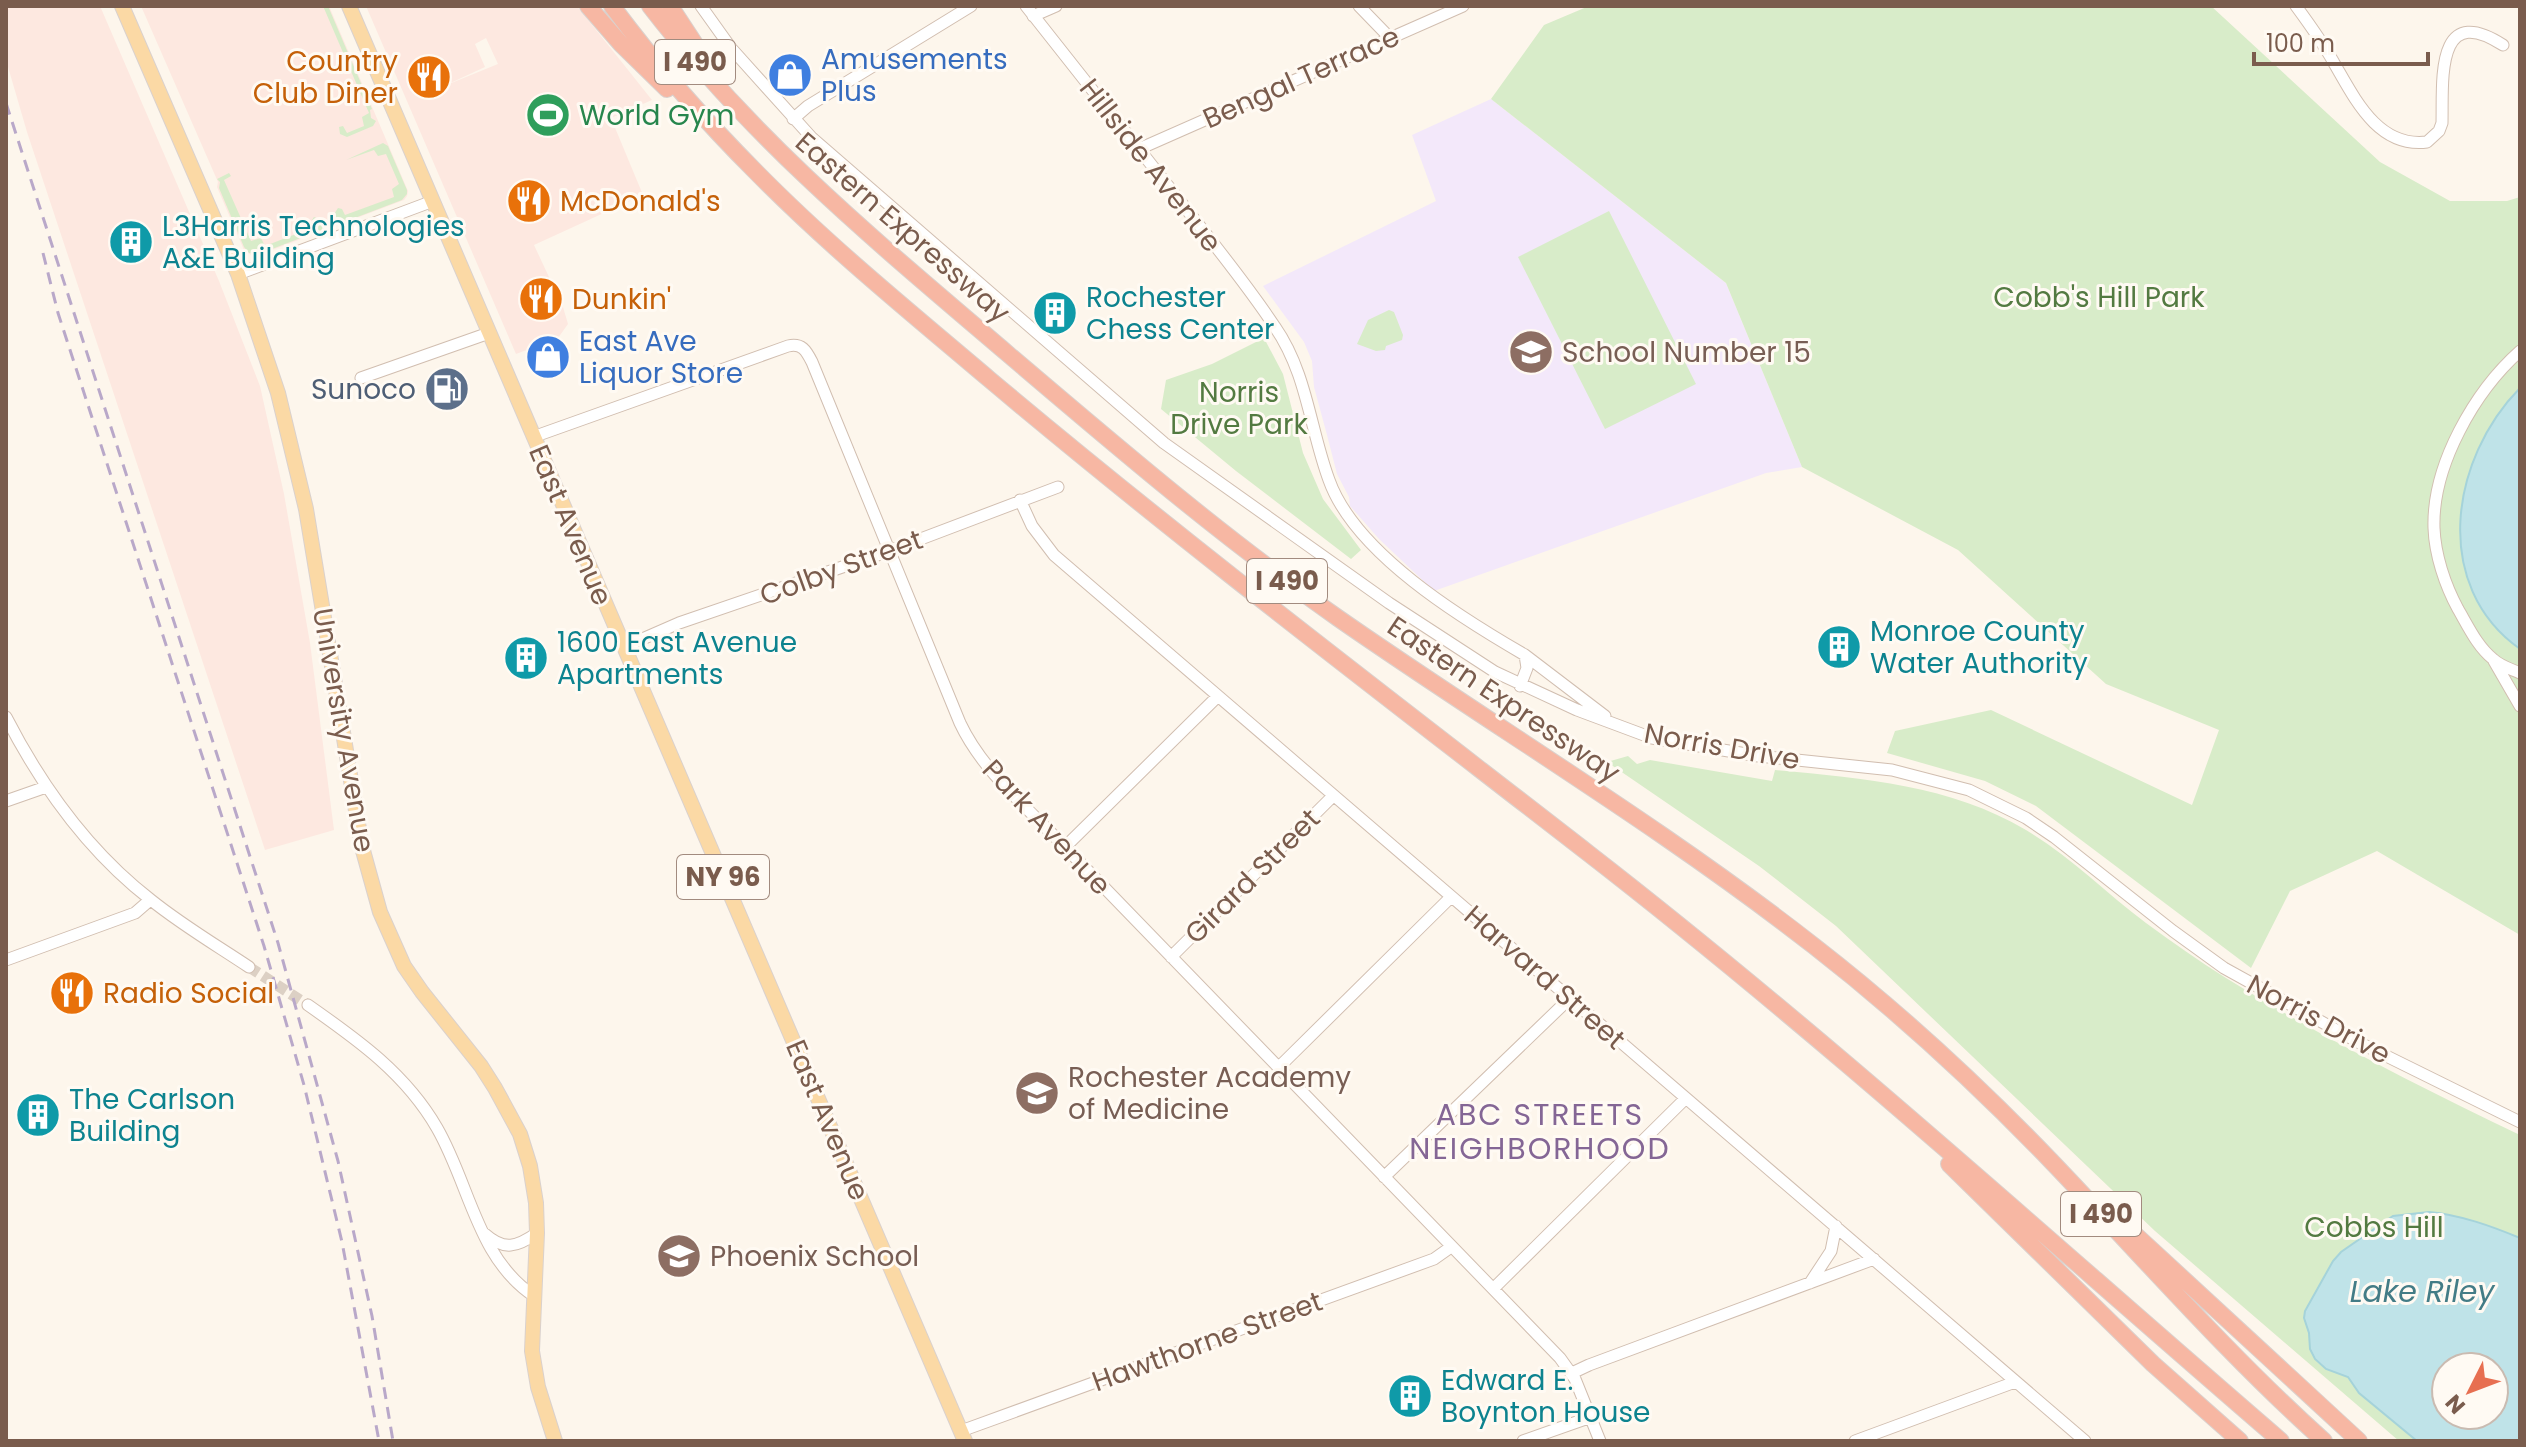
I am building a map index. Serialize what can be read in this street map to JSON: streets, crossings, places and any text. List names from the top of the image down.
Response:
{
  "streets": {
    "highway": ["I 490", "Eastern Expressway"],
    "main road": ["East Avenue", "University Avenue", "NY 96"],
    "street": [
      "Bengal Terrace",
      "Hillside Avenue",
      "Colby Street",
      "Norris Drive",
      "Park Avenue",
      "Girard Street",
      "Harvard Street",
      "Hawthorne Street"
    ]
  },
  "crossings": [
    ["Bengal Terrace", "Hillside Avenue"],
    ["Hillside Avenue", "Norris Drive"],
    ["East Avenue", "Colby Street"],
    ["East Avenue", "Park Avenue"],
    ["East Avenue", "Hawthorne Street"],
    ["Colby Street", "Park Avenue"],
    ["Colby Street", "Harvard Street"],
    ["Park Avenue", "Girard Street"],
    ["Park Avenue", "Hawthorne Street"],
    ["Girard Street", "Harvard Street"]
  ],
  "districts": ["ABC STREETS NEIGHBORHOOD"],
  "water": ["Lake Riley"],
  "parks": ["Cobb's Hill Park", "Norris Drive Park", "Cobbs Hill"],
  "places": {
    "shop": ["Amusements Plus", "East Ave Liquor Store"],
    "restaurant": [
      "Country Club Diner",
      "McDonald's",
      "Dunkin'",
      "Radio Social"
    ],
    "sports": ["World Gym"],
    "building": [
      "L3Harris Technologies A&E Building",
      "Rochester Chess Center",
      "Monroe County Water Authority",
      "1600 East Avenue Apartments",
      "The Carlson Building",
      "Edward E. Boynton House"
    ],
    "school or university": ["School Number 15", "Rochester Academy of Medicine", "Phoenix School"],
    "fuel station": ["Sunoco"]
  },
  "scale_bar": "100 m",
  "north": "bottom left"
}
